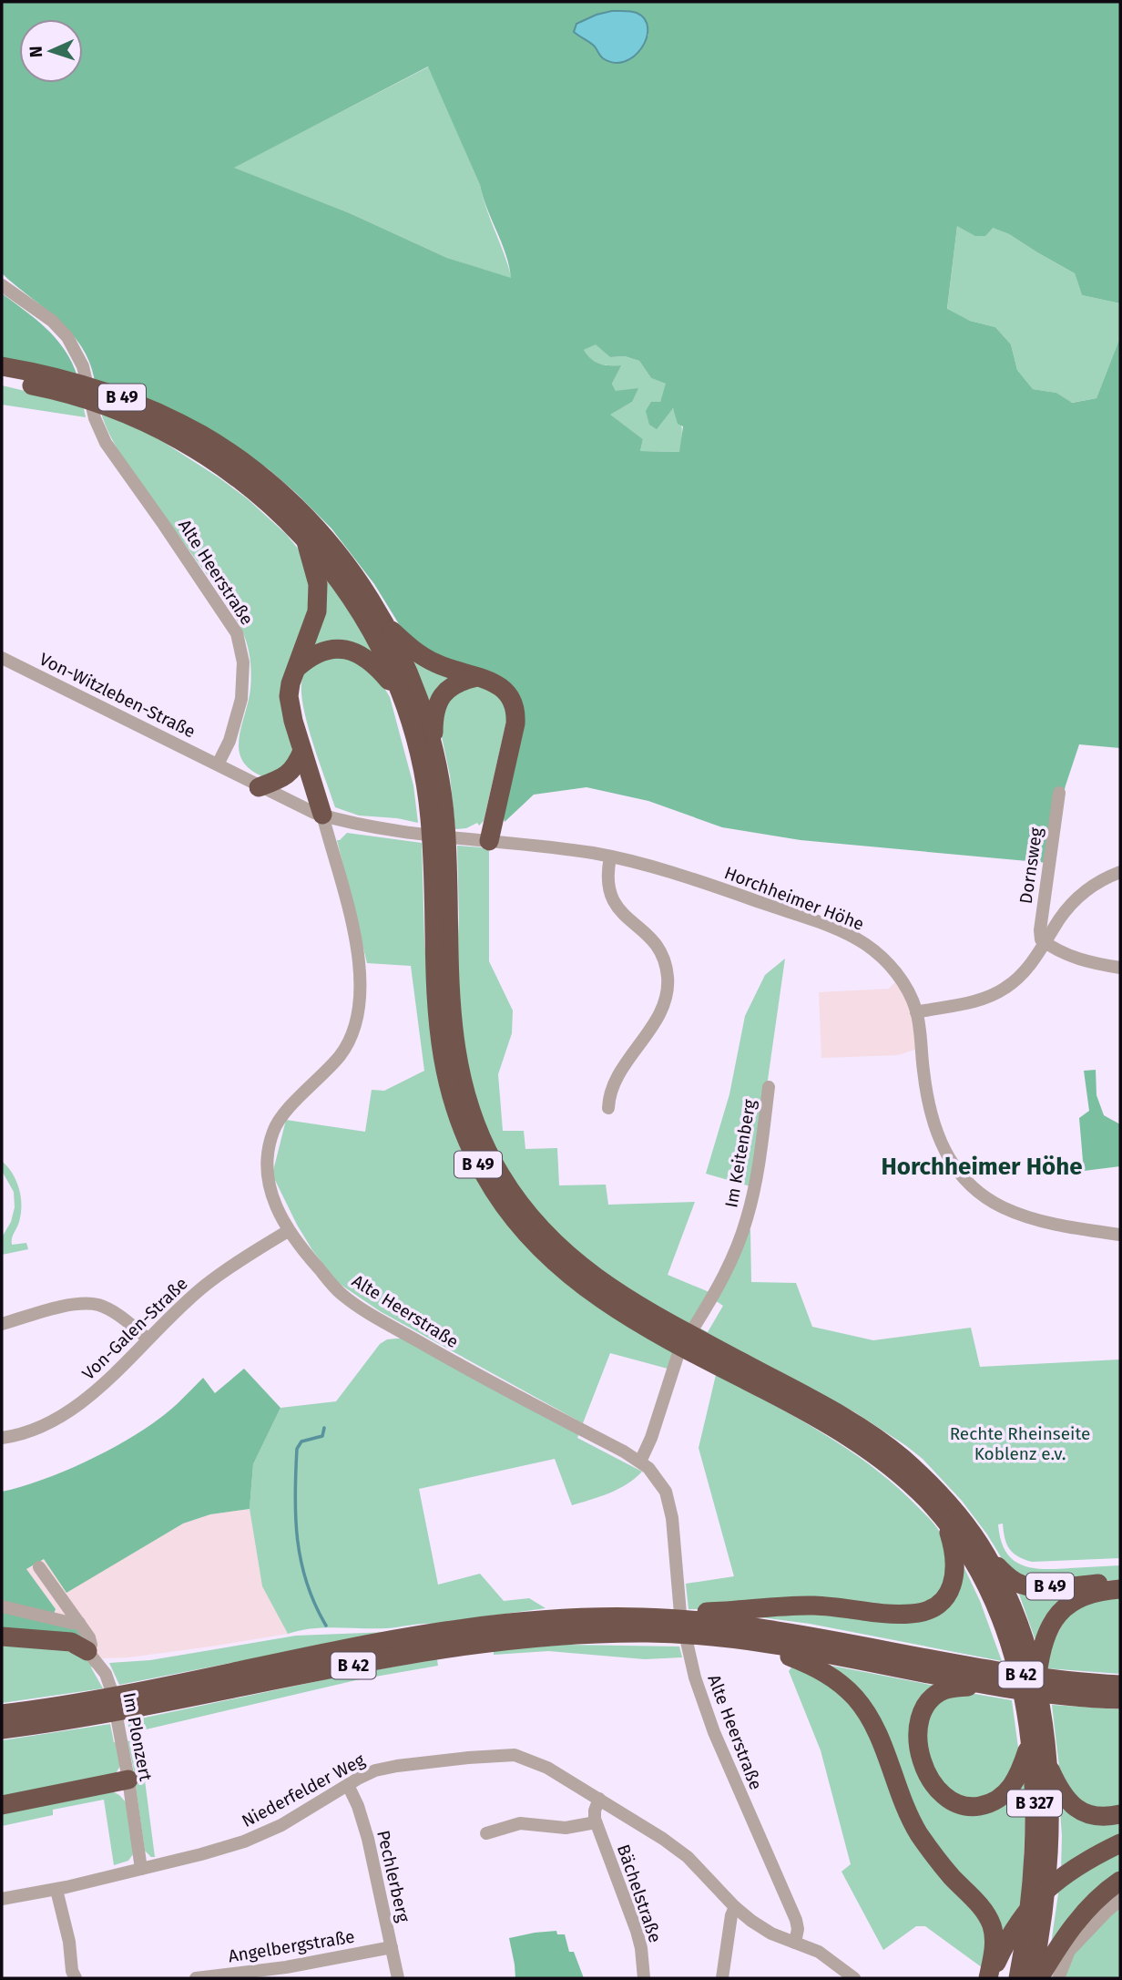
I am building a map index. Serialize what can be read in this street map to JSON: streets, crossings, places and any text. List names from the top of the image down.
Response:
{
  "streets": {
    "highway": ["B 49", "B 42", "B 327"],
    "street": [
      "Alte Heerstraße",
      "Von-Witzleben-Straße",
      "Dornsweg",
      "Horchheimer Höhe",
      "Im Keitenberg",
      "Von-Galen-Straße",
      "Im Plonzert",
      "Niederfelder Weg",
      "Pechlerberg",
      "Bächelstraße",
      "Angelbergstraße"
    ]
  },
  "crossings": [
    ["B 49", "B 327"],
    ["Alte Heerstraße", "Von-Witzleben-Straße"],
    ["Alte Heerstraße", "Horchheimer Höhe"],
    ["Alte Heerstraße", "Von-Galen-Straße"],
    ["Alte Heerstraße", "Niederfelder Weg"],
    ["Im Plonzert", "Niederfelder Weg"],
    ["Niederfelder Weg", "Pechlerberg"],
    ["Niederfelder Weg", "Bächelstraße"],
    ["Pechlerberg", "Angelbergstraße"]
  ],
  "districts": ["Horchheimer Höhe"],
  "parks": ["Rechte Rheinseite Koblenz e.v."],
  "north": "left"
}
